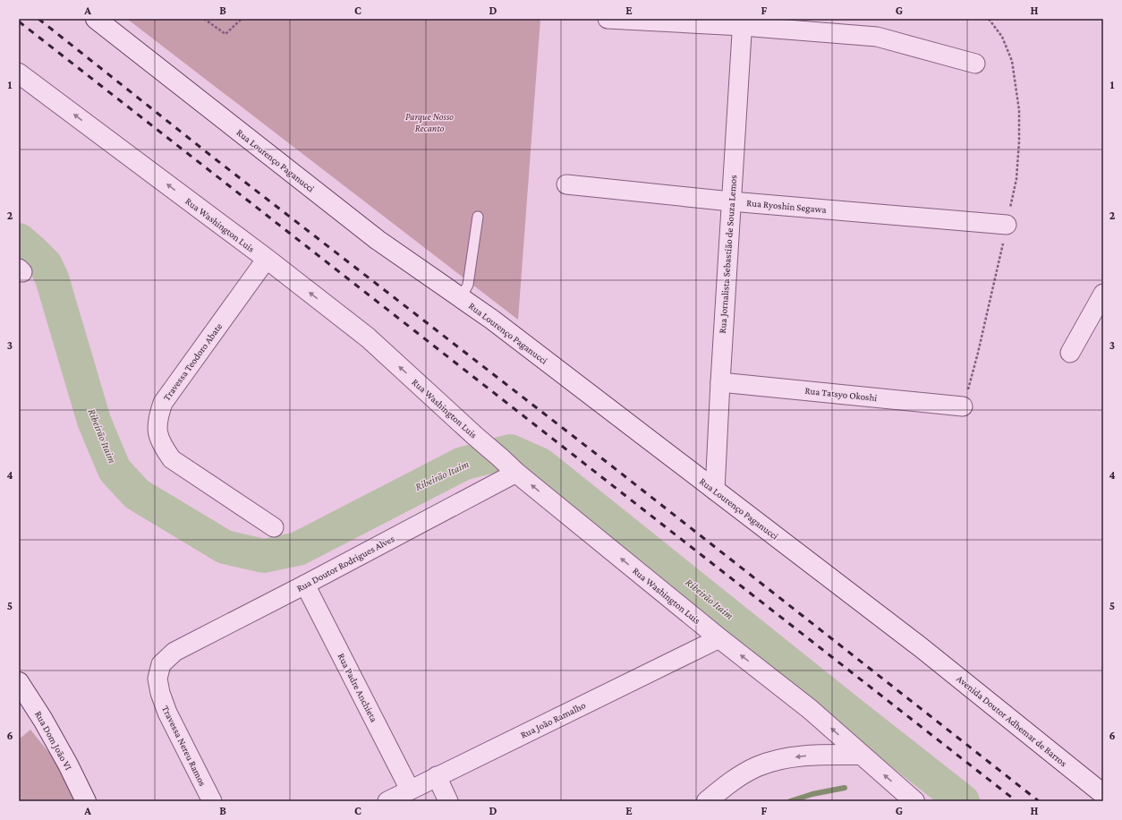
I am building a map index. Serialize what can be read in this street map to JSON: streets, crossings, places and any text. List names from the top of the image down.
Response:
{
  "streets": {
    "main road": [
      "Rua Lourenço Paganucci",
      "Rua Washington Luis",
      "Avenida Doutor Adhemar de Barros",
      "Rua Dom João VI"
    ],
    "street": [
      "Rua Ryoshin Segawa",
      "Rua Jornalista Sebastião de Souza Lemos",
      "Travessa Teodoro Abate",
      "Rua Tatsyo Okoshi",
      "Rua Doutor Rodrigues Alves",
      "Rua Padre Anchieta",
      "Rua João Ramalho",
      "Travessa Nereu Ramos"
    ]
  },
  "crossings": [
    ["Rua Lourenço Paganucci", "Rua Jornalista Sebastião de Souza Lemos"],
    ["Rua Lourenço Paganucci", "Avenida Doutor Adhemar de Barros"],
    ["Rua Ryoshin Segawa", "Rua Jornalista Sebastião de Souza Lemos"],
    ["Rua Washington Luis", "Travessa Teodoro Abate"],
    ["Rua Washington Luis", "Rua Doutor Rodrigues Alves"],
    ["Rua Washington Luis", "Rua João Ramalho"],
    ["Rua Jornalista Sebastião de Souza Lemos", "Rua Tatsyo Okoshi"],
    ["Rua Doutor Rodrigues Alves", "Rua Padre Anchieta"],
    ["Rua Doutor Rodrigues Alves", "Travessa Nereu Ramos"],
    ["Rua Padre Anchieta", "Rua João Ramalho"]
  ],
  "one_way": ["Rua Washington Luis"],
  "water": ["Ribeirão Itaim"],
  "parks": ["Parque Nosso Recanto"],
  "grid": {
    "columns": [
      "A",
      "B",
      "C",
      "D",
      "E",
      "F",
      "G",
      "H"
    ],
    "rows": [
      "1",
      "2",
      "3",
      "4",
      "5",
      "6"
    ]
  }
}
